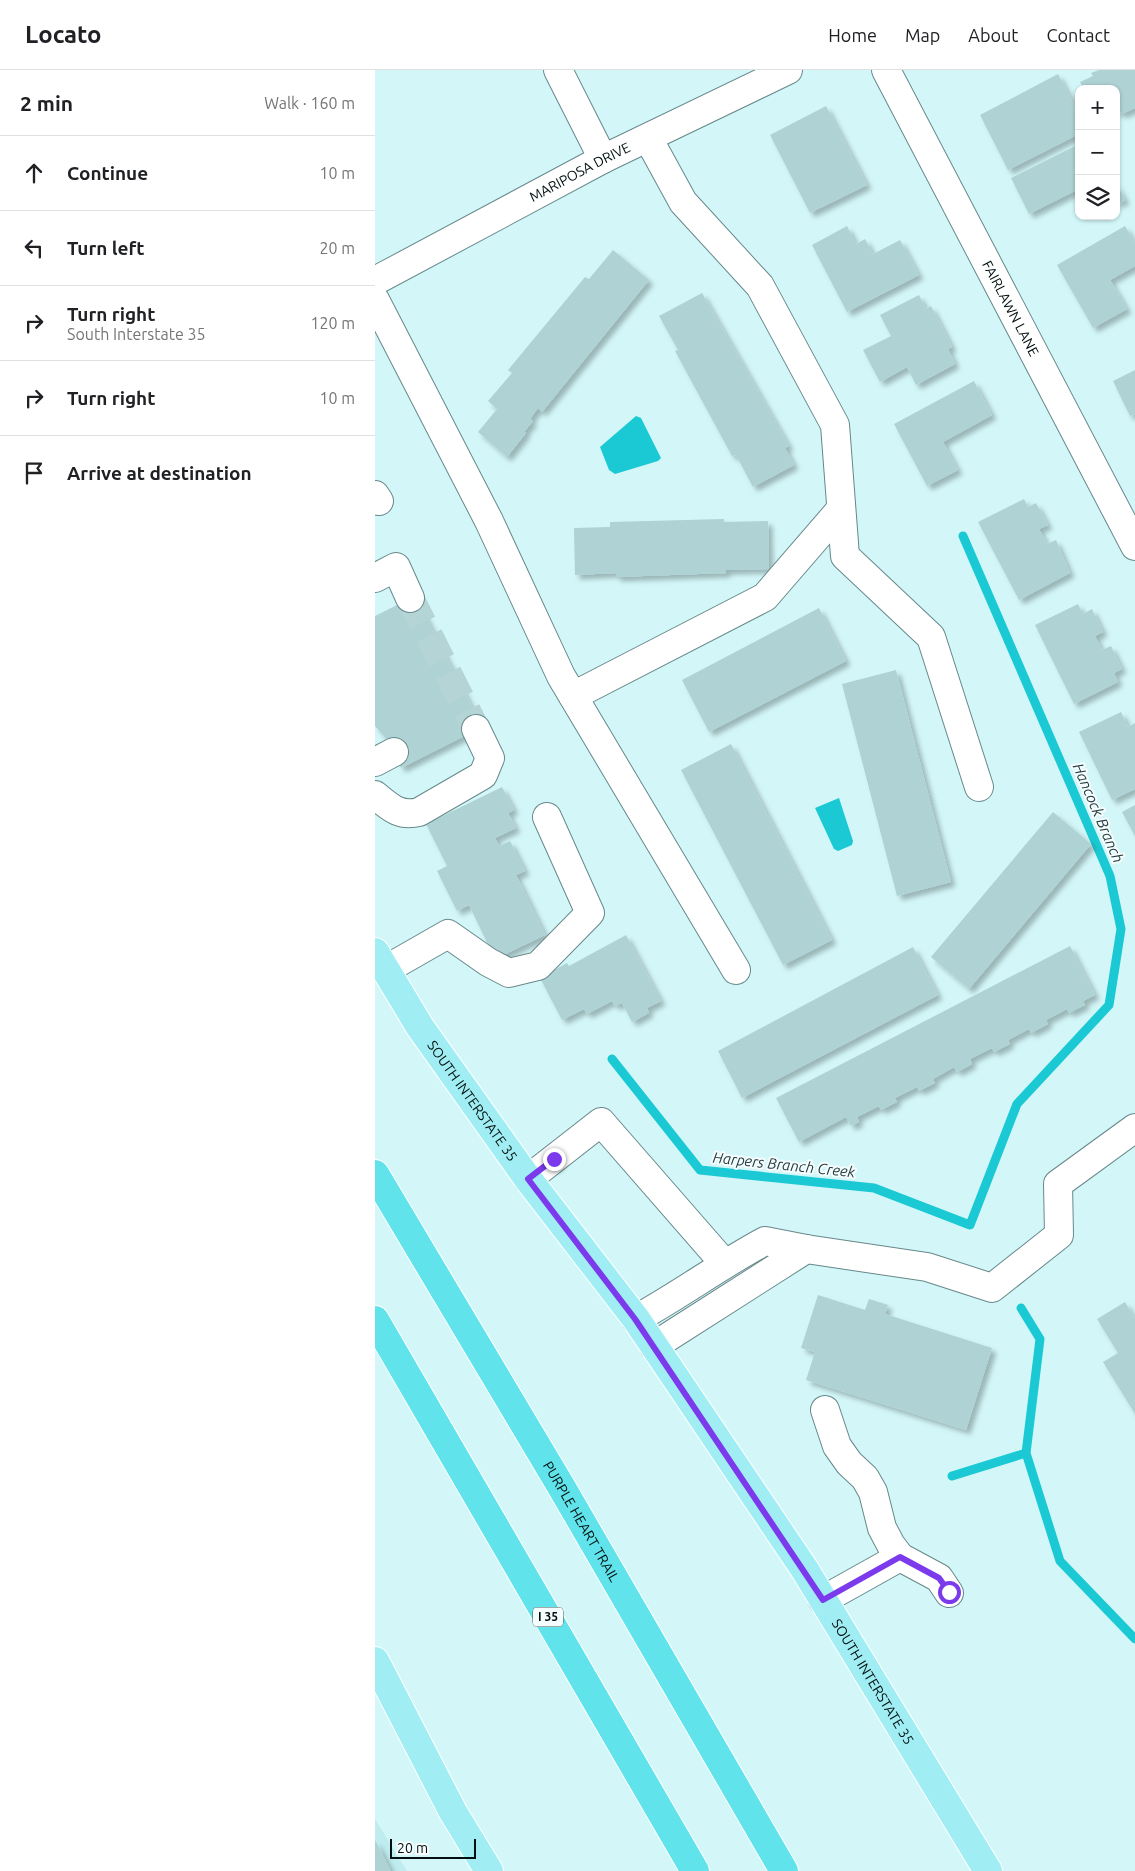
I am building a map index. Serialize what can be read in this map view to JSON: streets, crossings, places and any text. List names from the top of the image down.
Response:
{
  "streets": {
    "highway": ["PURPLE HEART TRAIL", "I 35"],
    "main road": ["SOUTH INTERSTATE 35"],
    "street": ["MARIPOSA DRIVE", "FAIRLAWN LANE"]
  },
  "water": ["Hancock Branch", "Harpers Branch Creek"],
  "scale_bar": "20 m",
  "page": {
    "header": "Locato",
    "nav": [
      "Home",
      "Map",
      "About",
      "Contact"
    ],
    "heading": ["2 min", "Walk · 160 m"],
    "map_buttons": ["+", "−"],
    "list": [
      ["Continue", "10 m"],
      ["Turn left", "20 m"],
      ["Turn right", "South Interstate 35", "120 m"],
      ["Turn right", "10 m"],
      "Arrive at destination"
    ],
    "scale": "20 m"
  }
}
